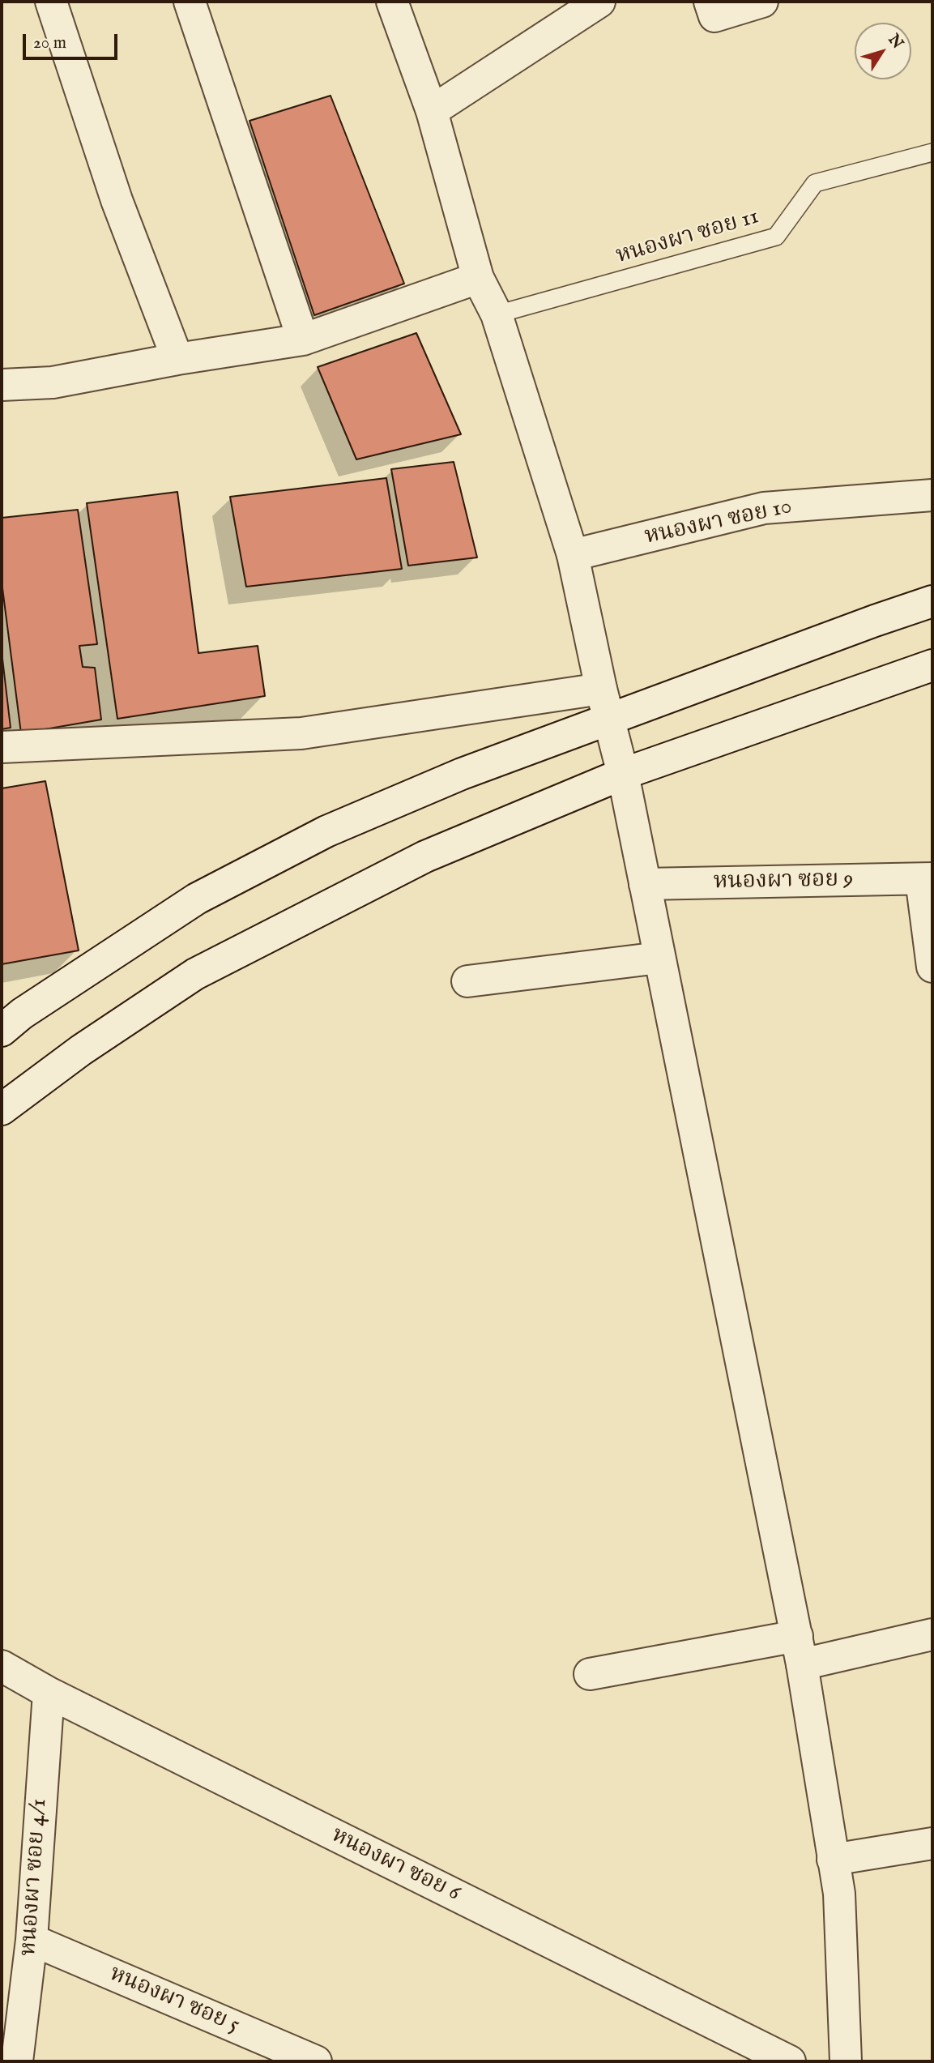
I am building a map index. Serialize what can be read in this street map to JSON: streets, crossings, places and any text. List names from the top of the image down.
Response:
{
  "streets": {
    "street": [
      "หนองผา ซอย 10",
      "หนองผา ซอย 9",
      "หนองผา ซอย 6",
      "หนองผา ซอย 4/1",
      "หนองผา ซอย 5"
    ],
    "lane": ["หนองผา ซอย 11"]
  },
  "crossings": [
    ["หนองผา ซอย 6", "หนองผา ซอย 4/1"],
    ["หนองผา ซอย 4/1", "หนองผา ซอย 5"]
  ],
  "scale_bar": "20 m",
  "north": "top right"
}
